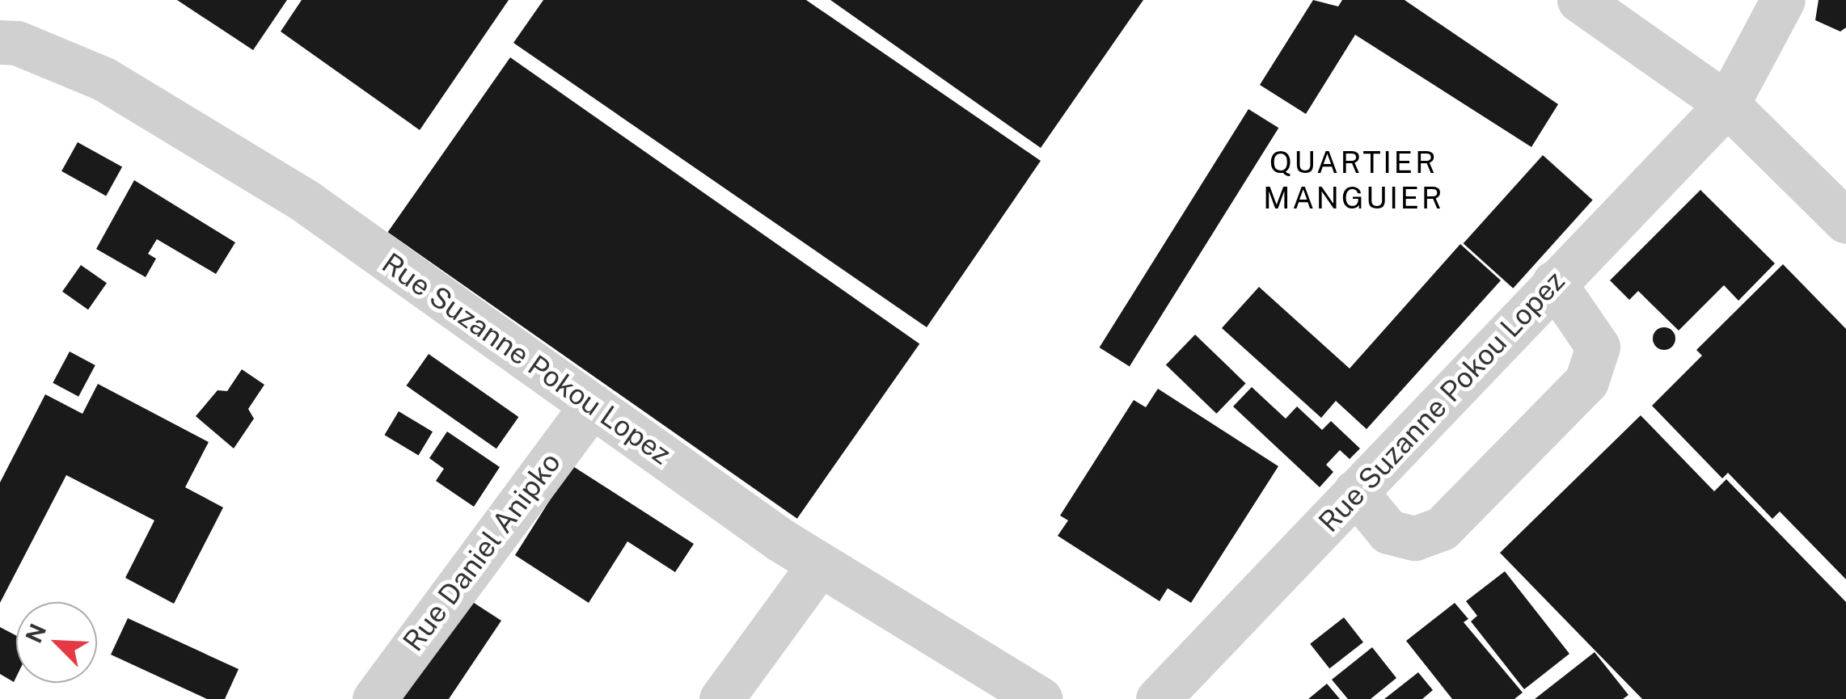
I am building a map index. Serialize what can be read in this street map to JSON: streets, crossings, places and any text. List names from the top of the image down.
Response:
{
  "streets": {
    "street": ["Rue Suzanne Pokou Lopez", "Rue Daniel Anipko"]
  },
  "crossings": [
    ["Rue Suzanne Pokou Lopez", "Rue Daniel Anipko"]
  ],
  "districts": ["QUARTIER MANGUIER"],
  "north": "top left"
}
